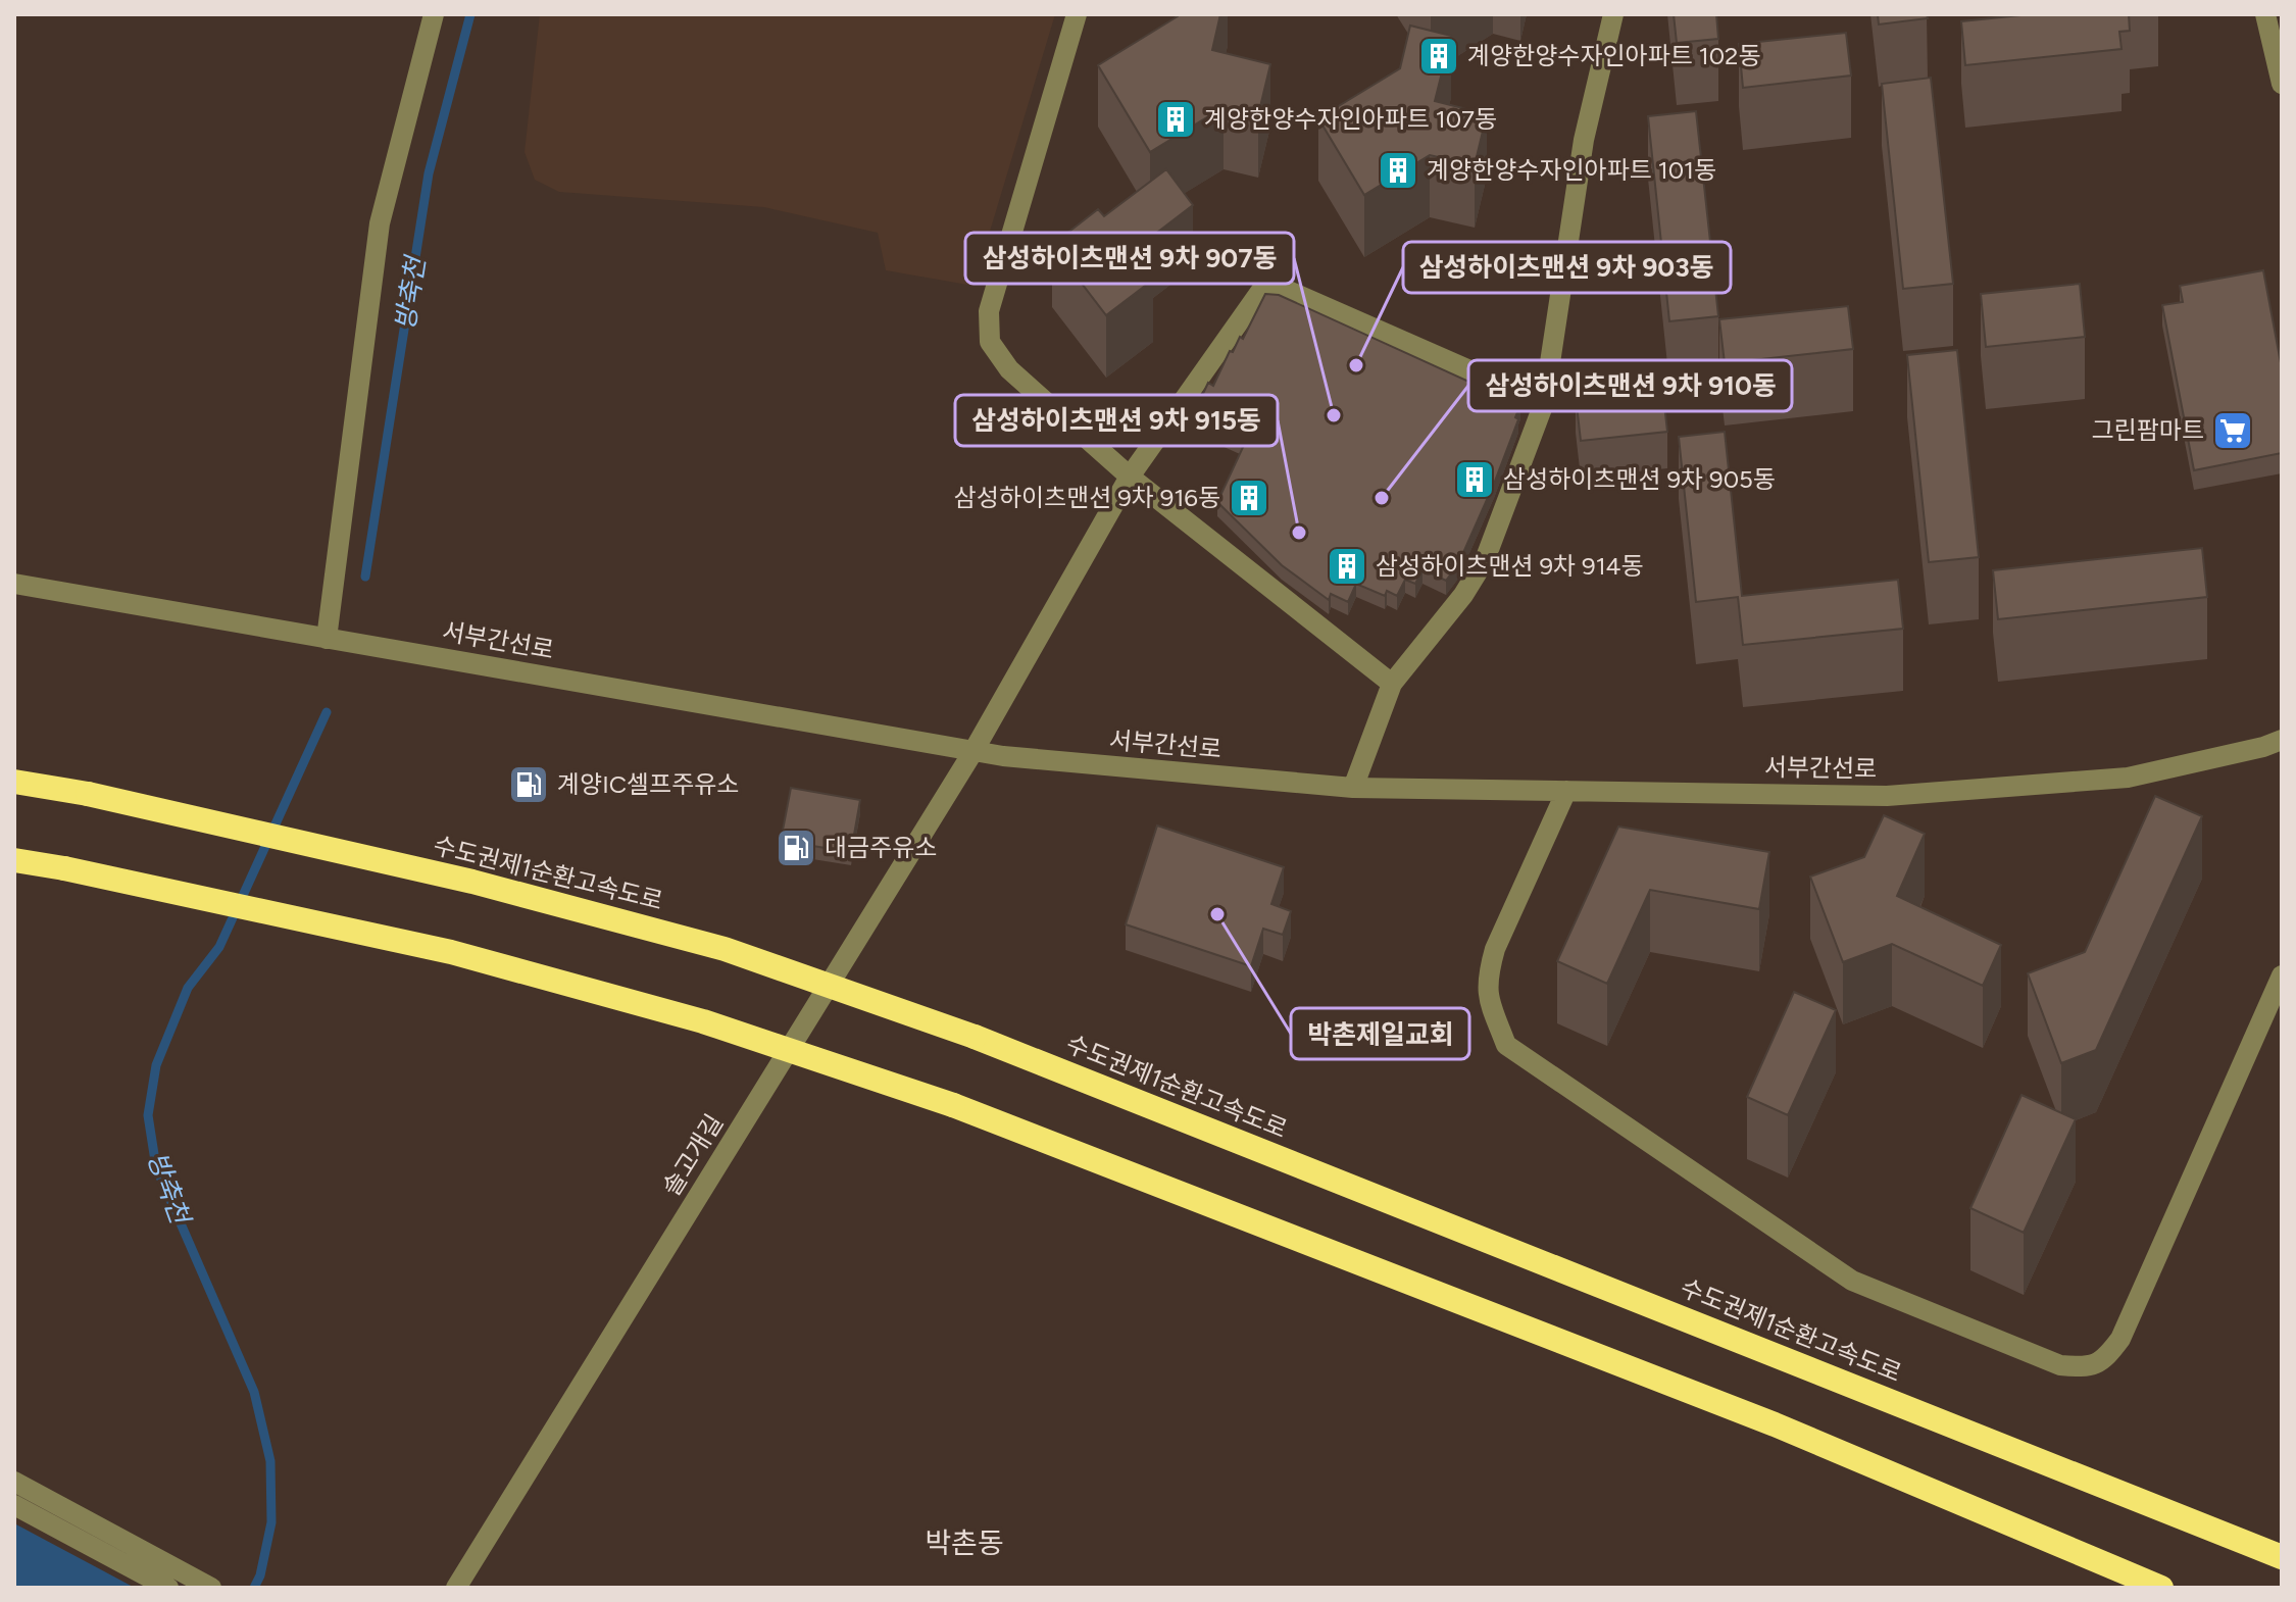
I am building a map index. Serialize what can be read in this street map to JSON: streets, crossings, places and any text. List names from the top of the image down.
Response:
{
  "streets": {
    "highway": ["수도권제1순환고속도로"],
    "street": ["서부간선로", "솔고개길"]
  },
  "crossings": [
    ["서부간선로", "솔고개길"]
  ],
  "districts": ["박촌동"],
  "water": ["방축천"],
  "places": {
    "building": [
      "계양한양수자인아파트 102동",
      "계양한양수자인아파트 107동",
      "계양한양수자인아파트 101동",
      "삼성하이츠맨션 9차 905동",
      "삼성하이츠맨션 9차 916동",
      "삼성하이츠맨션 9차 914동"
    ],
    "other": [
      "삼성하이츠맨션 9차 903동",
      "삼성하이츠맨션 9차 907동",
      "삼성하이츠맨션 9차 910동",
      "삼성하이츠맨션 9차 915동",
      "박촌제일교회"
    ],
    "supermarket": ["그린팜마트"],
    "fuel station": ["계양IC셀프주유소", "대금주유소"]
  }
}
